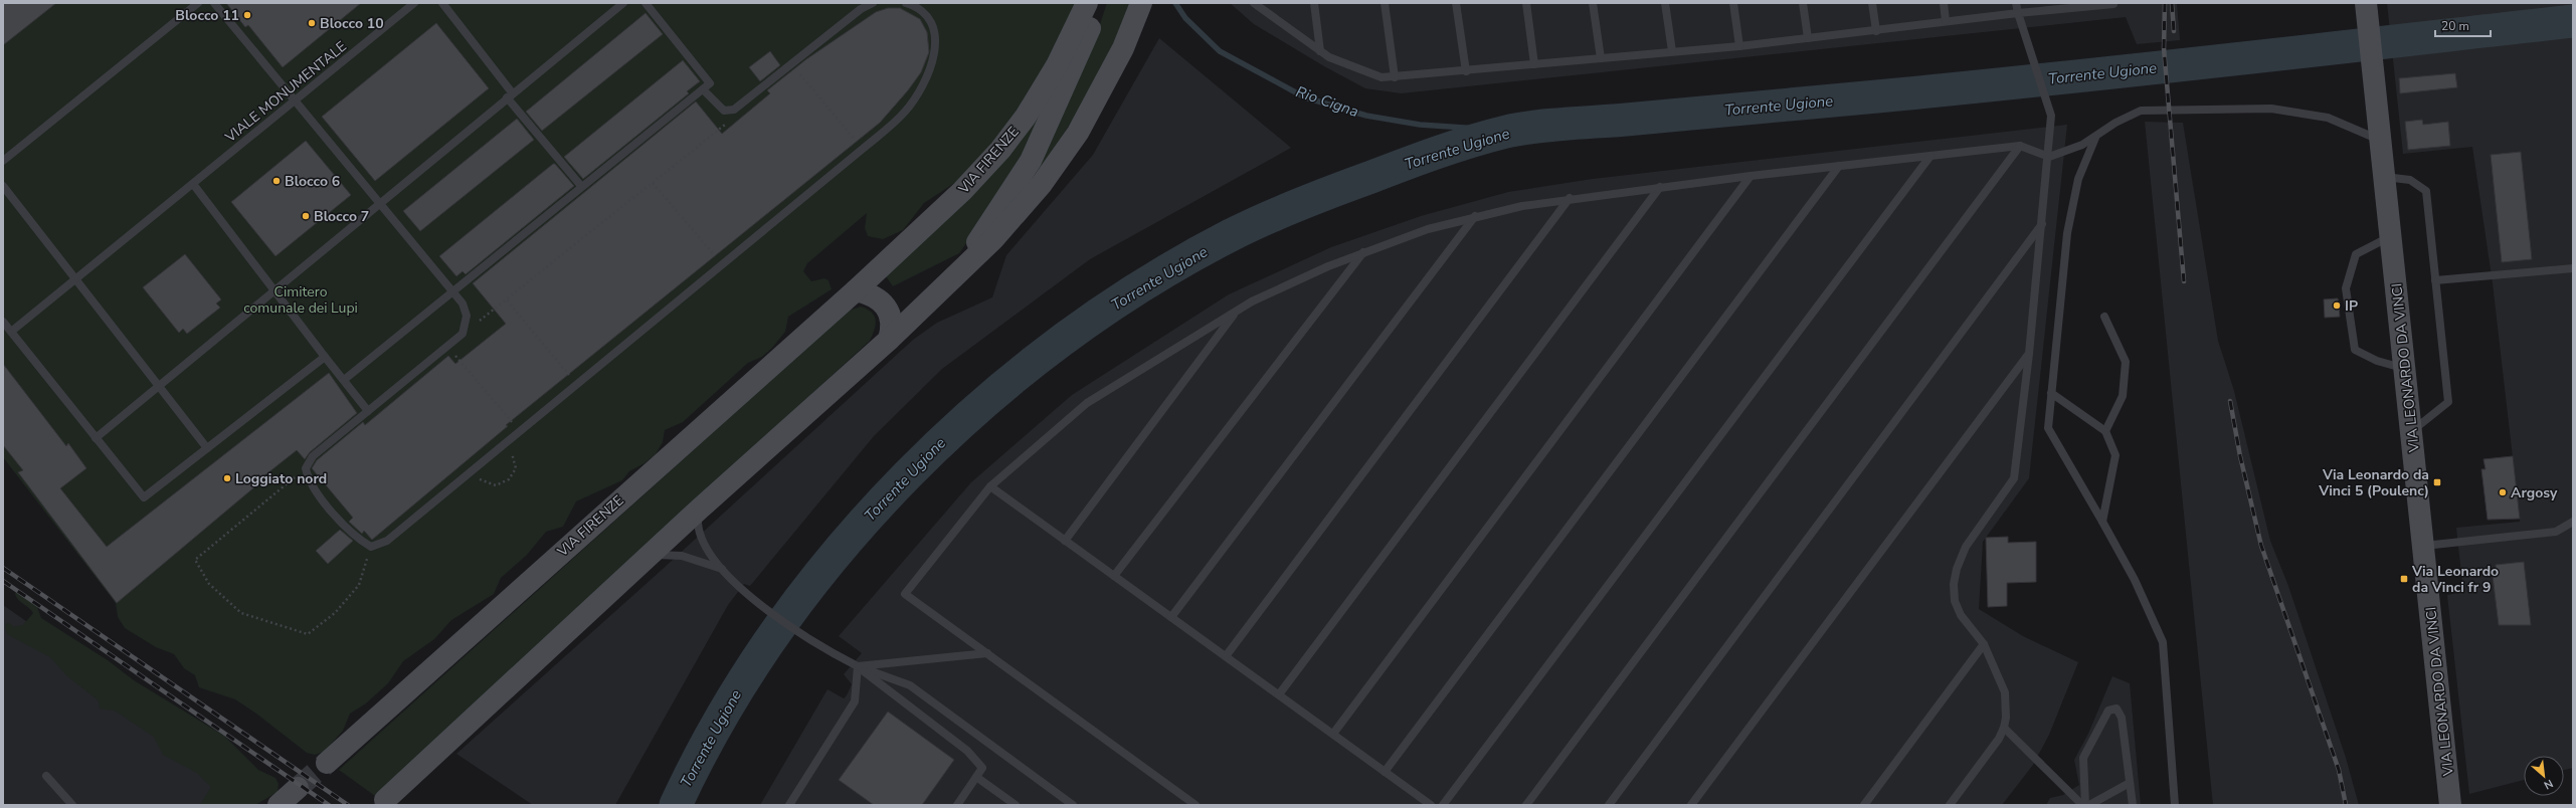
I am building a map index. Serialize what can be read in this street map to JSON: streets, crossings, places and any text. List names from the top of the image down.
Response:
{
  "streets": {
    "main road": ["VIA FIRENZE", "VIA LEONARDO DA VINCI"],
    "lane": ["VIALE MONUMENTALE"]
  },
  "water": ["Torrente Ugione", "Rio Cigna"],
  "parks": ["Cimitero comunale dei Lupi"],
  "places": {
    "other": [
      "Blocco 11",
      "Blocco 10",
      "Blocco 6",
      "Blocco 7",
      "IP",
      "Loggiato nord",
      "Argosy"
    ],
    "transit": ["Via Leonardo da Vinci 5 (Poulenc)", "Via Leonardo da Vinci fr 9"]
  },
  "scale_bar": "20 m",
  "north": "bottom right"
}
